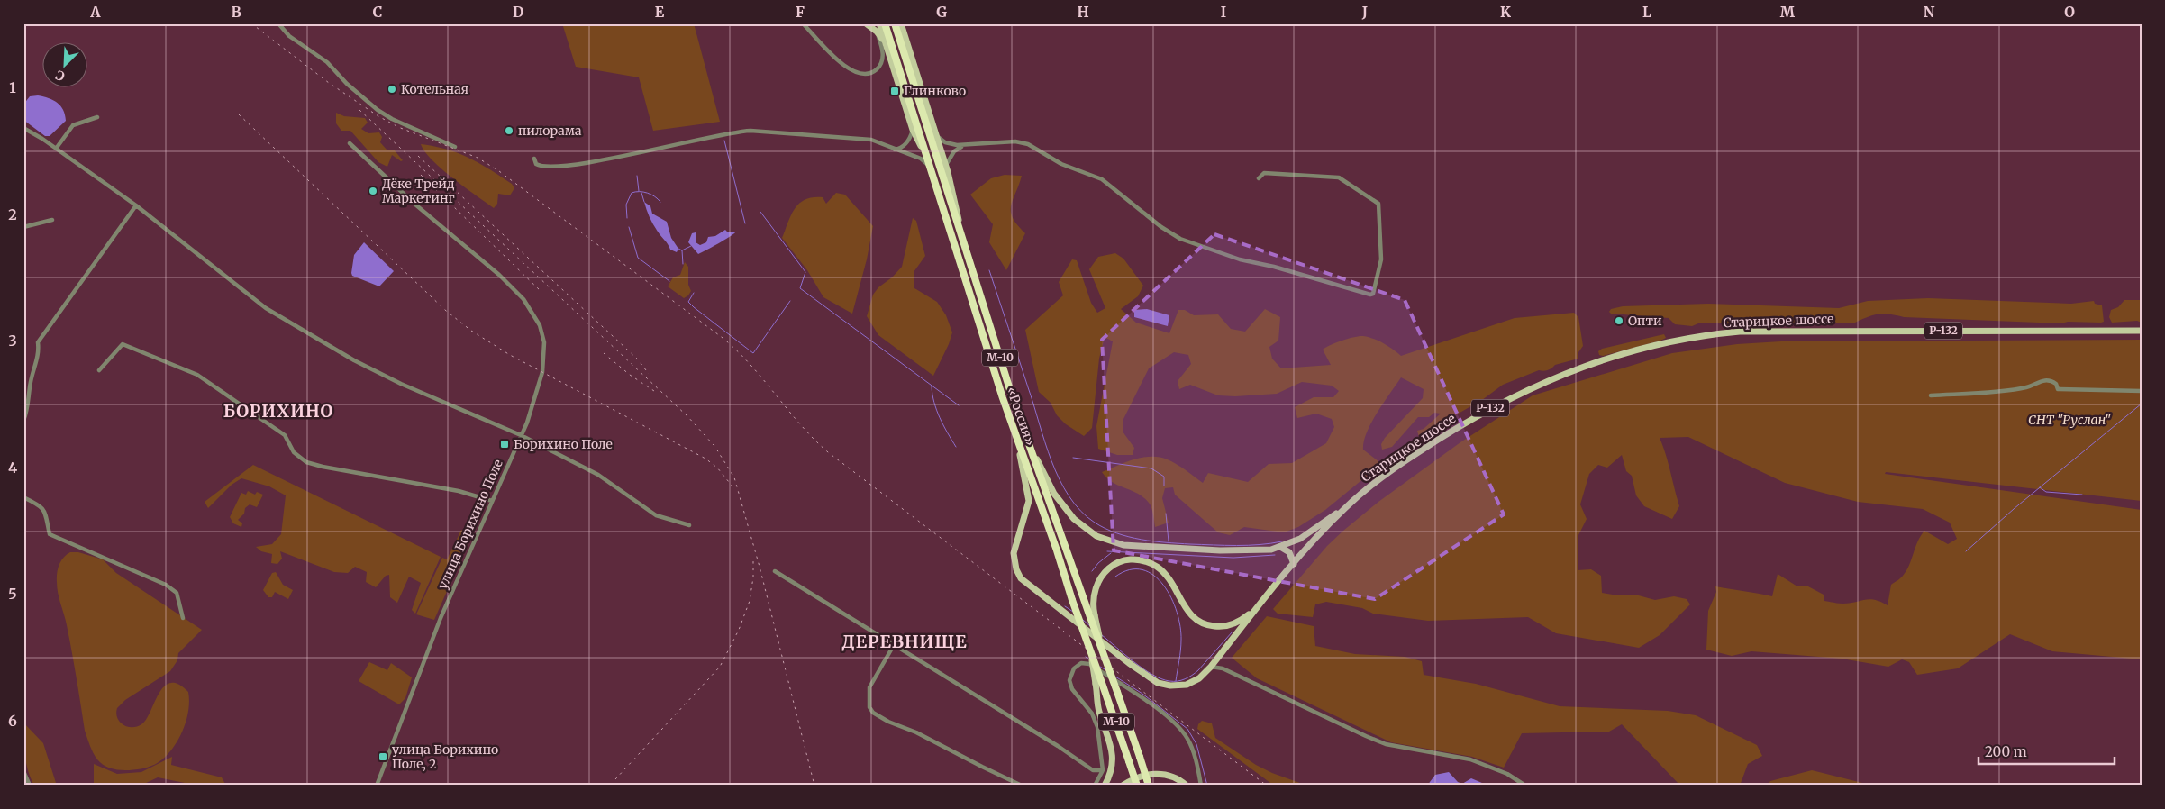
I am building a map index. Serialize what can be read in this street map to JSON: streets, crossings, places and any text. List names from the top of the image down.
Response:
{
  "streets": {
    "highway": ["М-10", "«Россия»"],
    "main road": ["Старицкое шоссе", "Р-132"],
    "street": ["улица Борихино Поле"]
  },
  "crossings": [
    ["Старицкое шоссе", "«Россия»"]
  ],
  "districts": ["БОРИХИНО", "ДЕРЕВНИЩЕ"],
  "parks": ["СНТ \"Руслан\""],
  "places": {
    "other": [
      "Котельная",
      "пилорама",
      "Дёке Трейд Маркетинг",
      "Опти"
    ],
    "transit": ["Глинково", "Борихино Поле", "улица Борихино Поле, 2"]
  },
  "scale_bar": "200 m",
  "north": "bottom left",
  "grid": {
    "columns": [
      "A",
      "B",
      "C",
      "D",
      "E",
      "F",
      "G",
      "H",
      "I",
      "J",
      "K",
      "L",
      "M",
      "N",
      "O"
    ],
    "rows": [
      "1",
      "2",
      "3",
      "4",
      "5",
      "6"
    ]
  }
}
